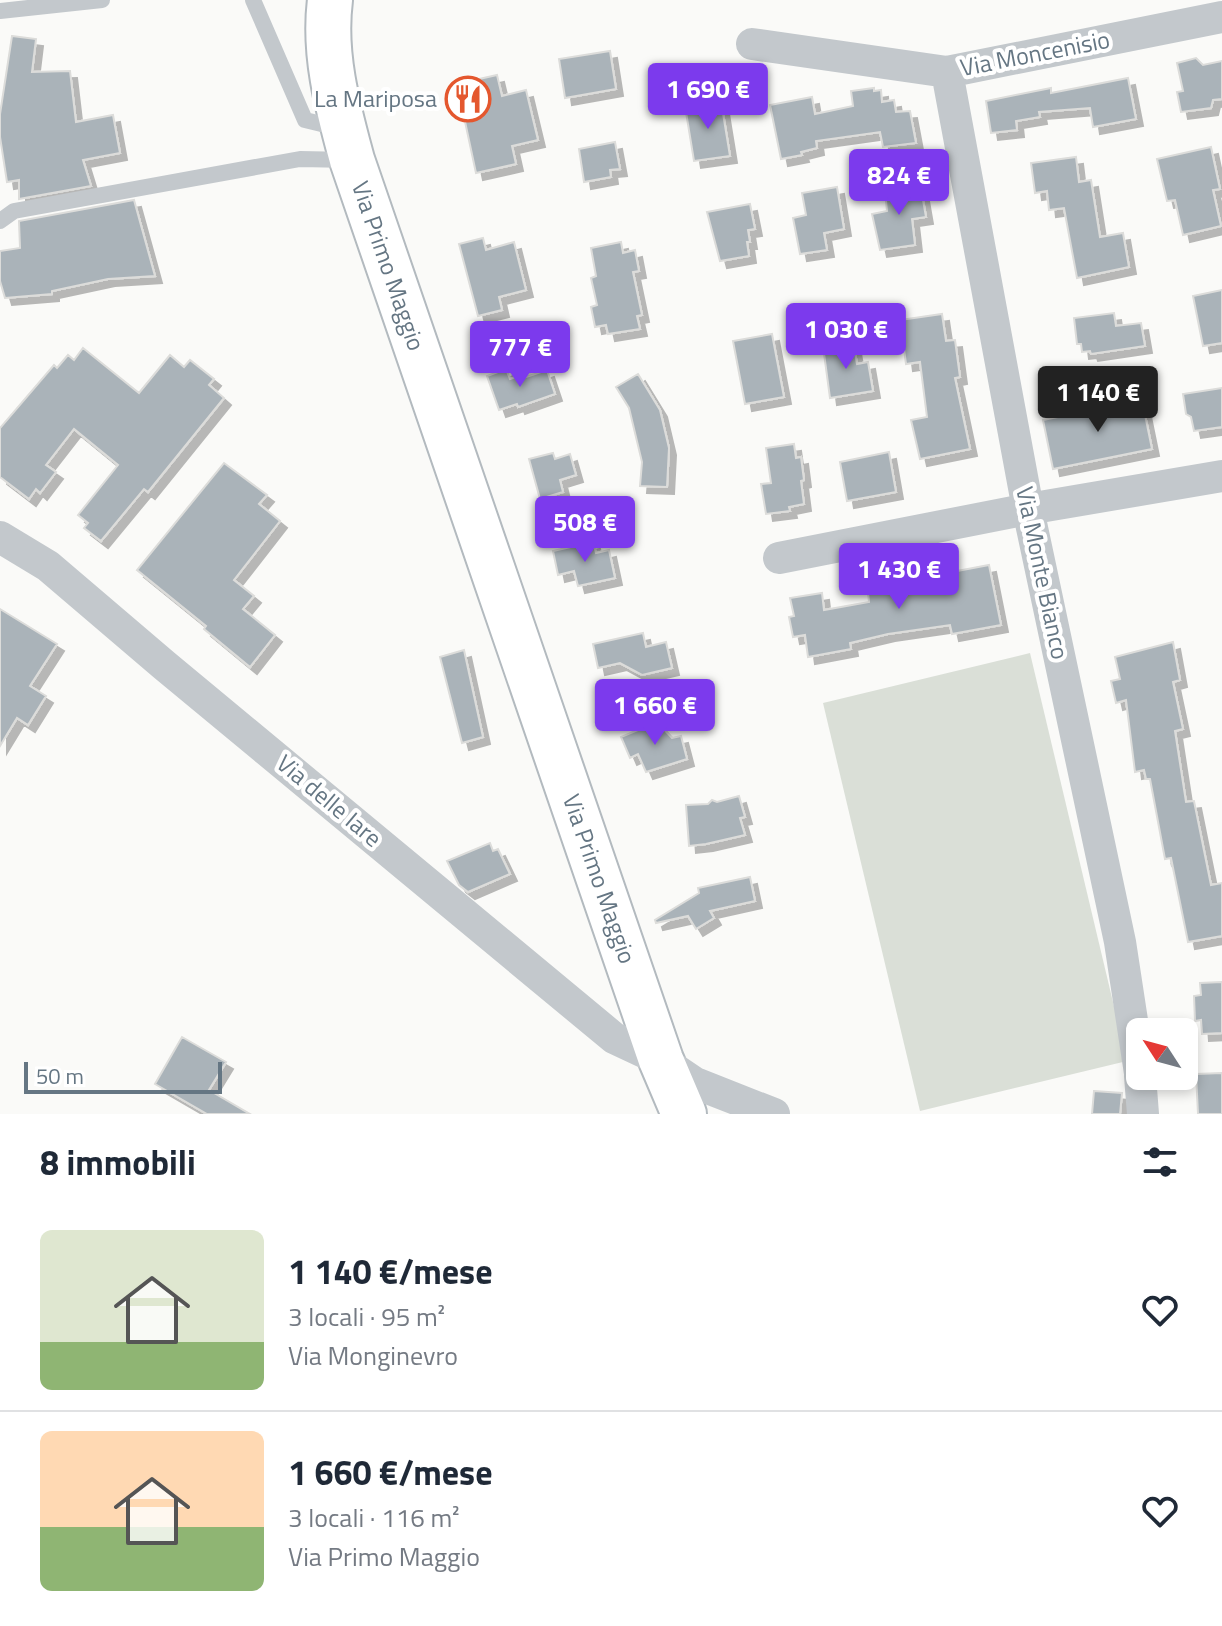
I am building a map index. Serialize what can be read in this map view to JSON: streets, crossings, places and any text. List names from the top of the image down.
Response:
{
  "streets": {
    "street": [
      "Via Moncenisio",
      "Via Primo Maggio",
      "Via Monte Bianco",
      "Via delle Iare"
    ]
  },
  "crossings": [
    ["Via Moncenisio", "Via Monte Bianco"],
    ["Via Primo Maggio", "Via delle Iare"]
  ],
  "places": {
    "restaurant": ["La Mariposa"]
  },
  "scale_bar": "50 m",
  "north": "top left",
  "page": {
    "price": [
      "1 690 €",
      "824 €",
      "1 030 €",
      "777 €",
      "1 140 €",
      "508 €",
      "1 430 €",
      "1 660 €"
    ],
    "scale": "50 m",
    "heading": "8 immobili",
    "list": [
      {
        "name": "1 140 €/mese",
        "note": "3 locali · 95 m² · Via Monginevro"
      },
      {
        "name": "1 660 €/mese",
        "note": "3 locali · 116 m² · Via Primo Maggio"
      }
    ]
  }
}
